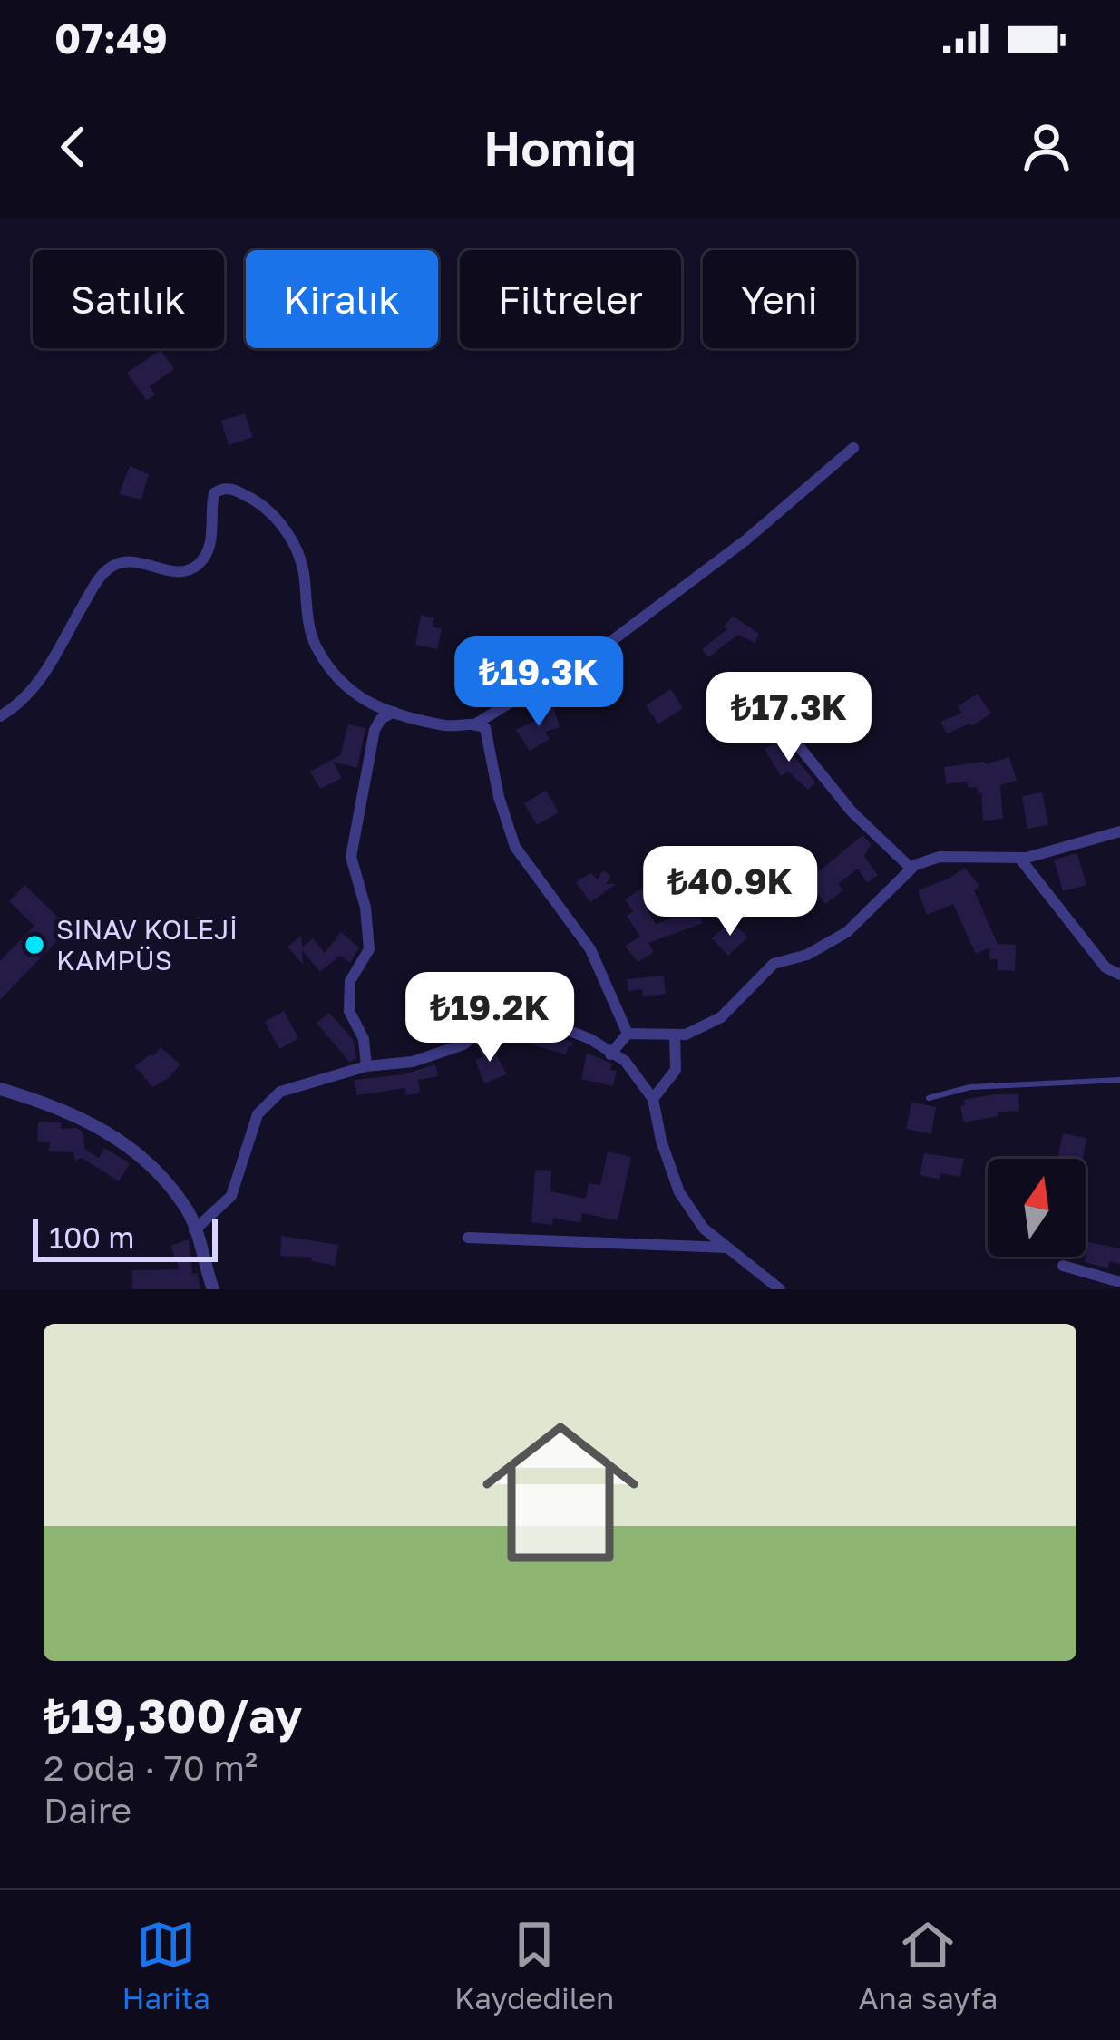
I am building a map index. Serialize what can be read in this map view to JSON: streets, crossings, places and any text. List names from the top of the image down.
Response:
{
  "places": ["SINAV KOLEJİ KAMPÜS"],
  "scale_bar": "100 m",
  "north": "top",
  "page": {
    "status": "07:49",
    "header": "Homiq",
    "chip": [
      "Satılık",
      "Kiralık",
      "Filtreler",
      "Yeni"
    ],
    "price": [
      "₺19.3K",
      "₺17.3K",
      "₺40.9K",
      "₺19.2K"
    ],
    "scale": "100 m",
    "list": [
      {
        "name": "₺19,300/ay",
        "note": "2 oda · 70 m² · Daire"
      }
    ],
    "tabs": ["Harita", "Kaydedilen", "Ana sayfa"]
  }
}
